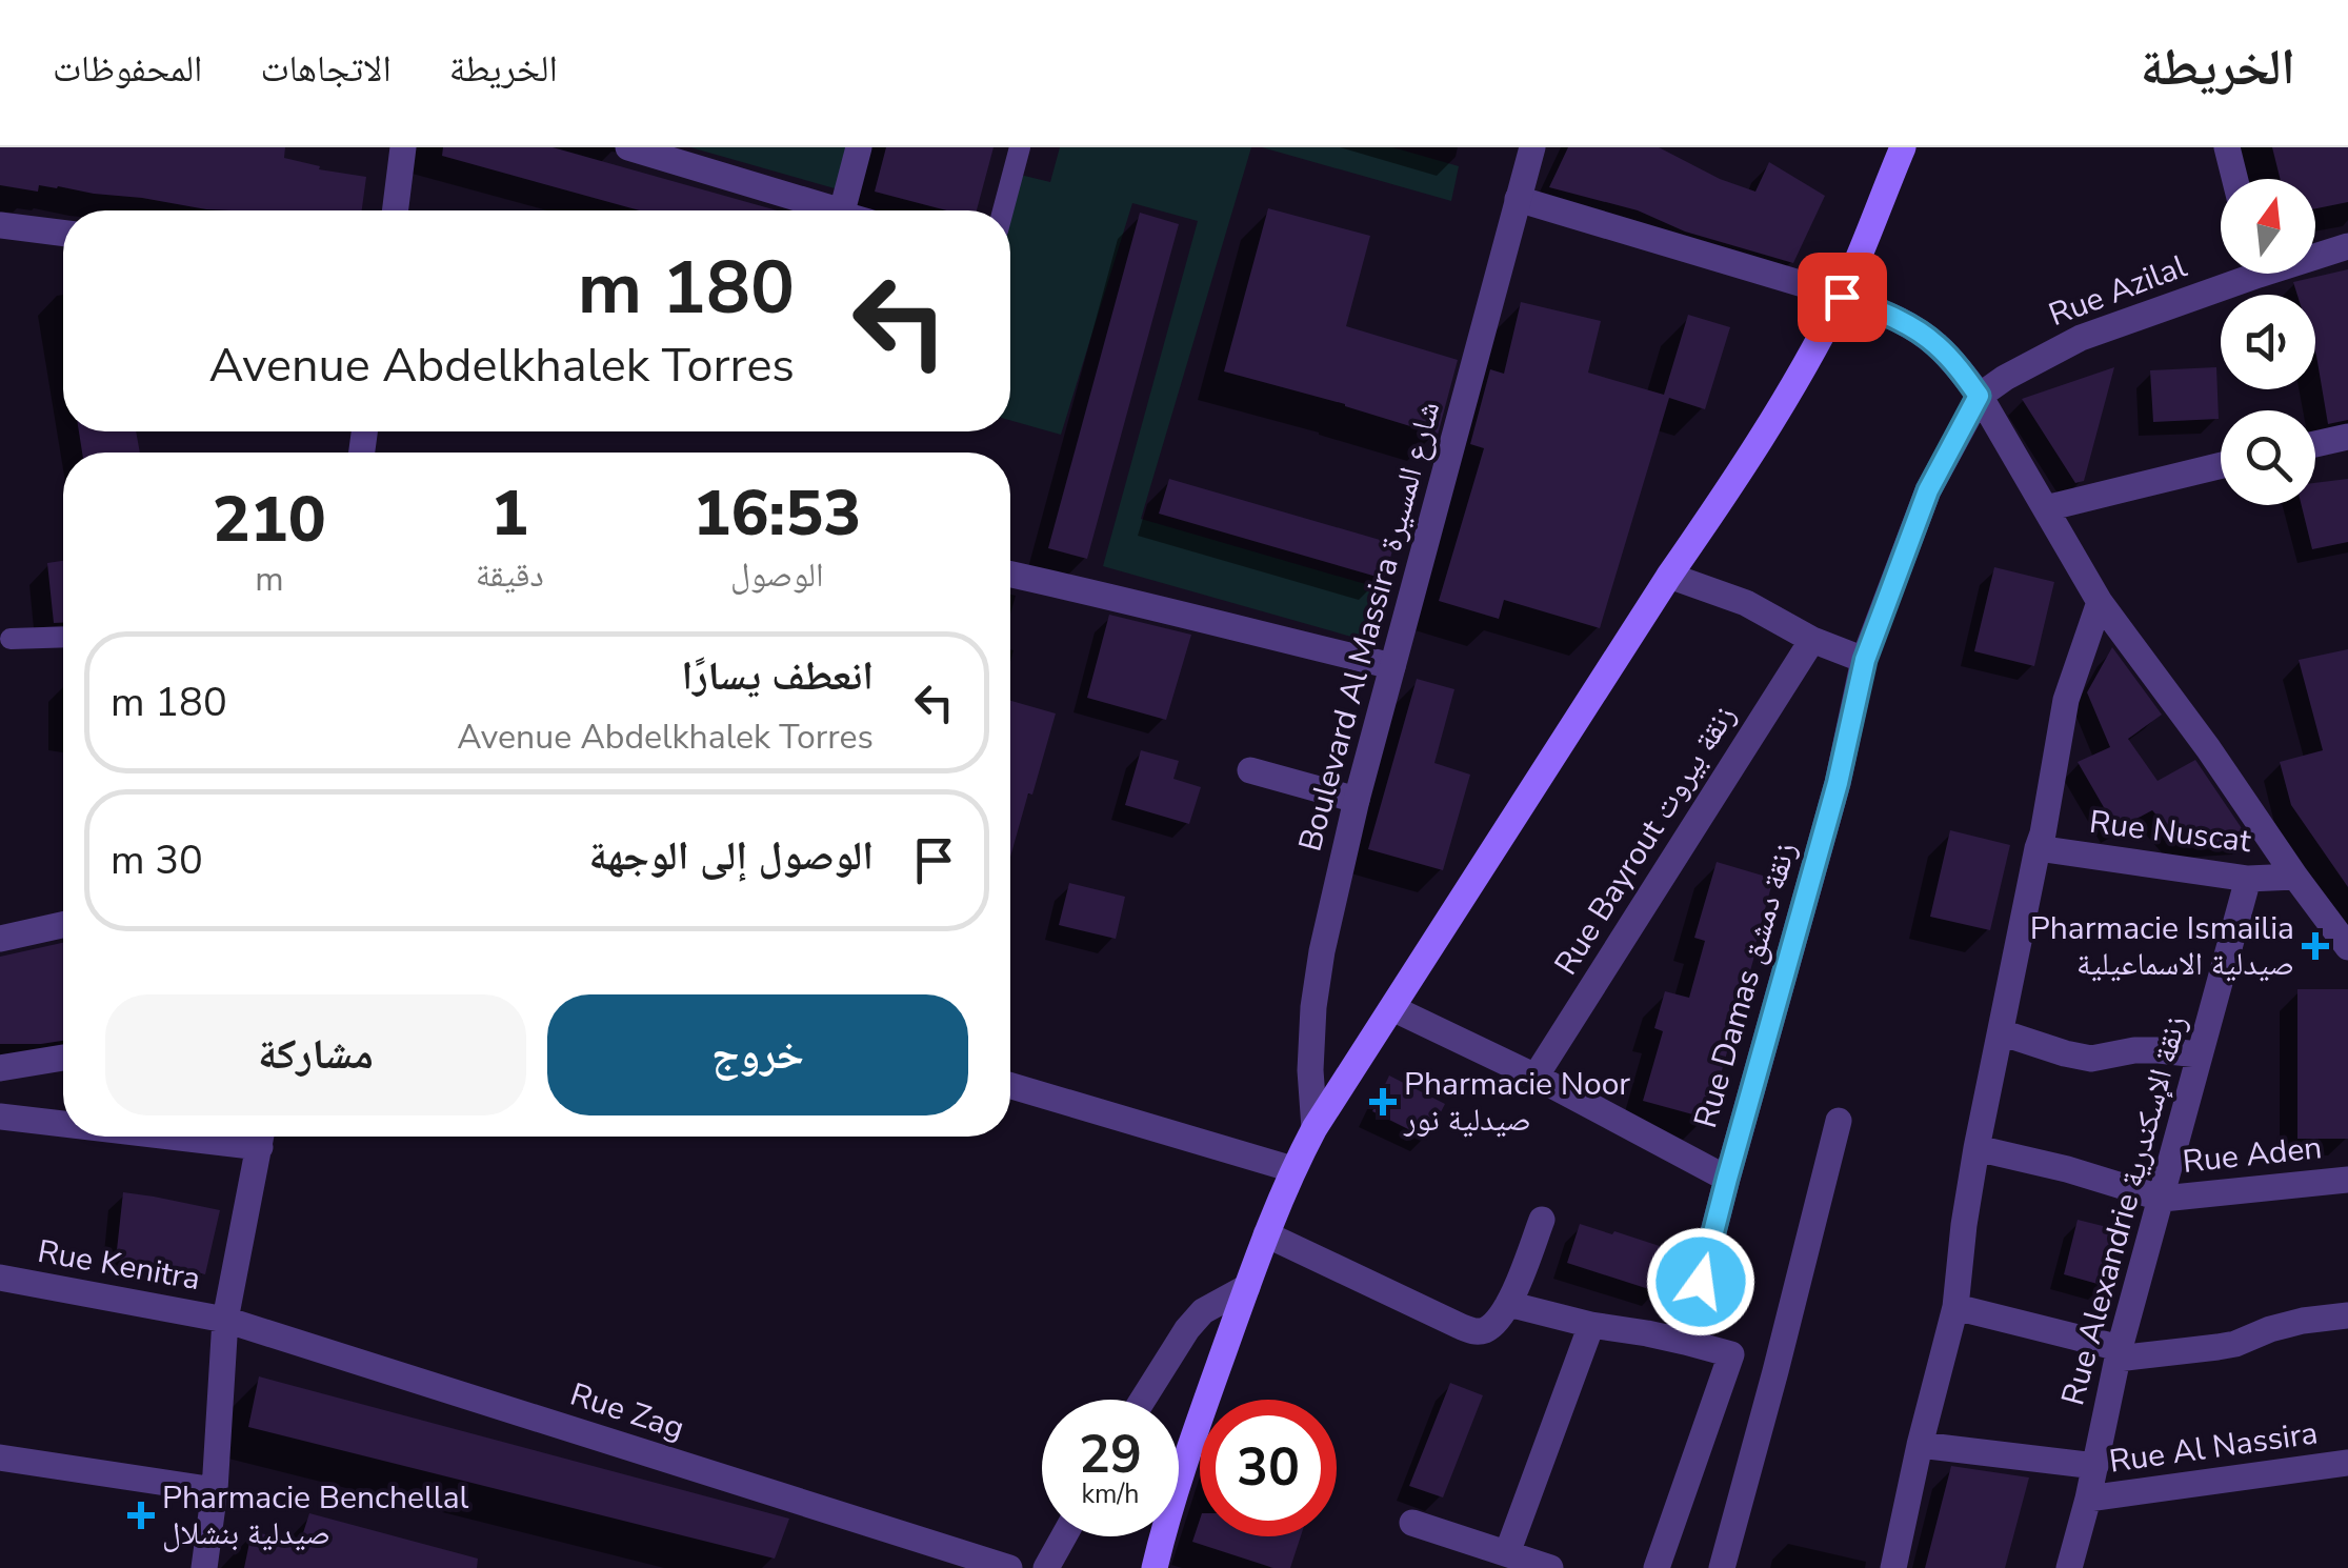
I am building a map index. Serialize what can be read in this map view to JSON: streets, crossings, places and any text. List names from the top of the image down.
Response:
{
  "streets": {
    "street": [
      "Rue Azilal",
      "Boulevard Al Massira شارع المسيرة",
      "Rue Nuscat",
      "Rue Bayrout زنقة بيروت",
      "Rue Damas زنقة دمشق",
      "Rue Aden",
      "Rue Alexandrie زنقة الإسكندرية",
      "Rue Kenitra",
      "Rue Zag",
      "Rue Al Nassira"
    ]
  },
  "crossings": [
    ["Rue Azilal", "Rue Damas زنقة دمشق"],
    ["Rue Nuscat", "Rue Alexandrie زنقة الإسكندرية"],
    ["Rue Aden", "Rue Alexandrie زنقة الإسكندرية"],
    ["Rue Alexandrie زنقة الإسكندرية", "Rue Al Nassira"],
    ["Rue Kenitra", "Rue Zag"]
  ],
  "places": {
    "health": ["Pharmacie Ismailia صيدلية الاسماعيلية", "Pharmacie Noor صيدلية نور", "Pharmacie Benchellal صيدلية بنشلال"]
  },
  "north": "top",
  "page": {
    "header": "الخريطة",
    "nav": ["الخريطة", "الاتجاهات", "المحفوظات"],
    "turn": ["180 m", "Avenue Abdelkhalek Torres"],
    "eta": [
      "16:53",
      "الوصول",
      "1",
      "دقيقة",
      "210",
      "m"
    ],
    "list": [
      {
        "name": "انعطف يسارًا",
        "note": "Avenue Abdelkhalek Torres",
        "value": "180 m"
      },
      {
        "name": "الوصول إلى الوجهة",
        "value": "30 m"
      }
    ],
    "buttons": ["خروج", "مشاركة"],
    "speed": "29 km/h",
    "limit": "30"
  }
}
